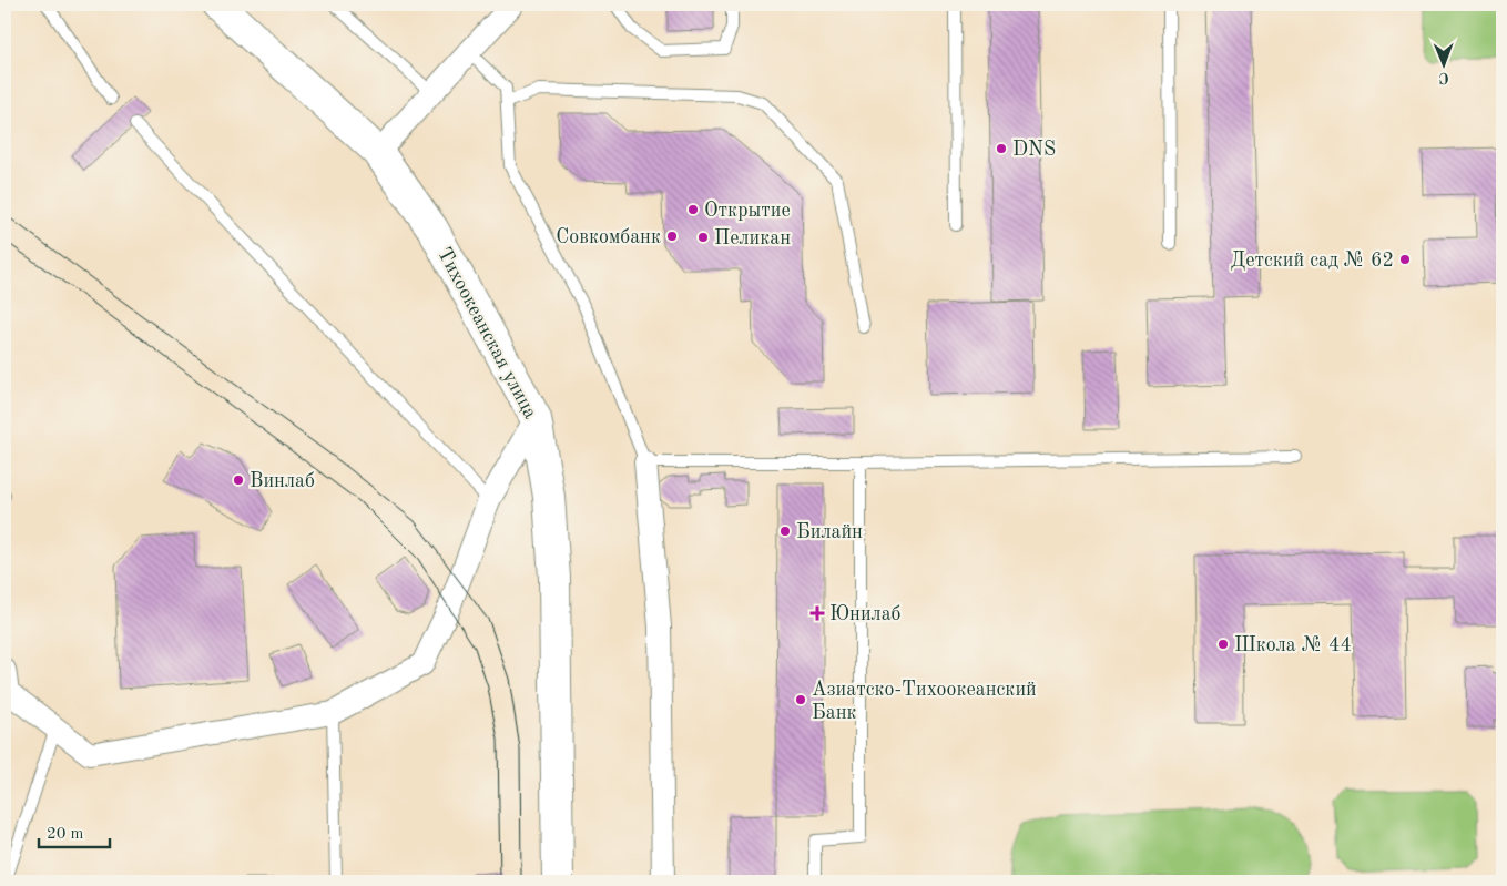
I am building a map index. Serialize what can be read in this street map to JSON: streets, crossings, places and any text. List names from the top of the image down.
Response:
{
  "streets": {
    "main road": ["Тихоокеанская улица"]
  },
  "places": {
    "other": [
      "DNS",
      "Открытие",
      "Совкомбанк",
      "Пеликан",
      "Детский сад № 62",
      "Винлаб",
      "Билайн",
      "Школа № 44",
      "Азиатско-Тихоокеанский Банк"
    ],
    "health": ["Юнилаб"]
  },
  "scale_bar": "20 m",
  "north": "bottom"
}
